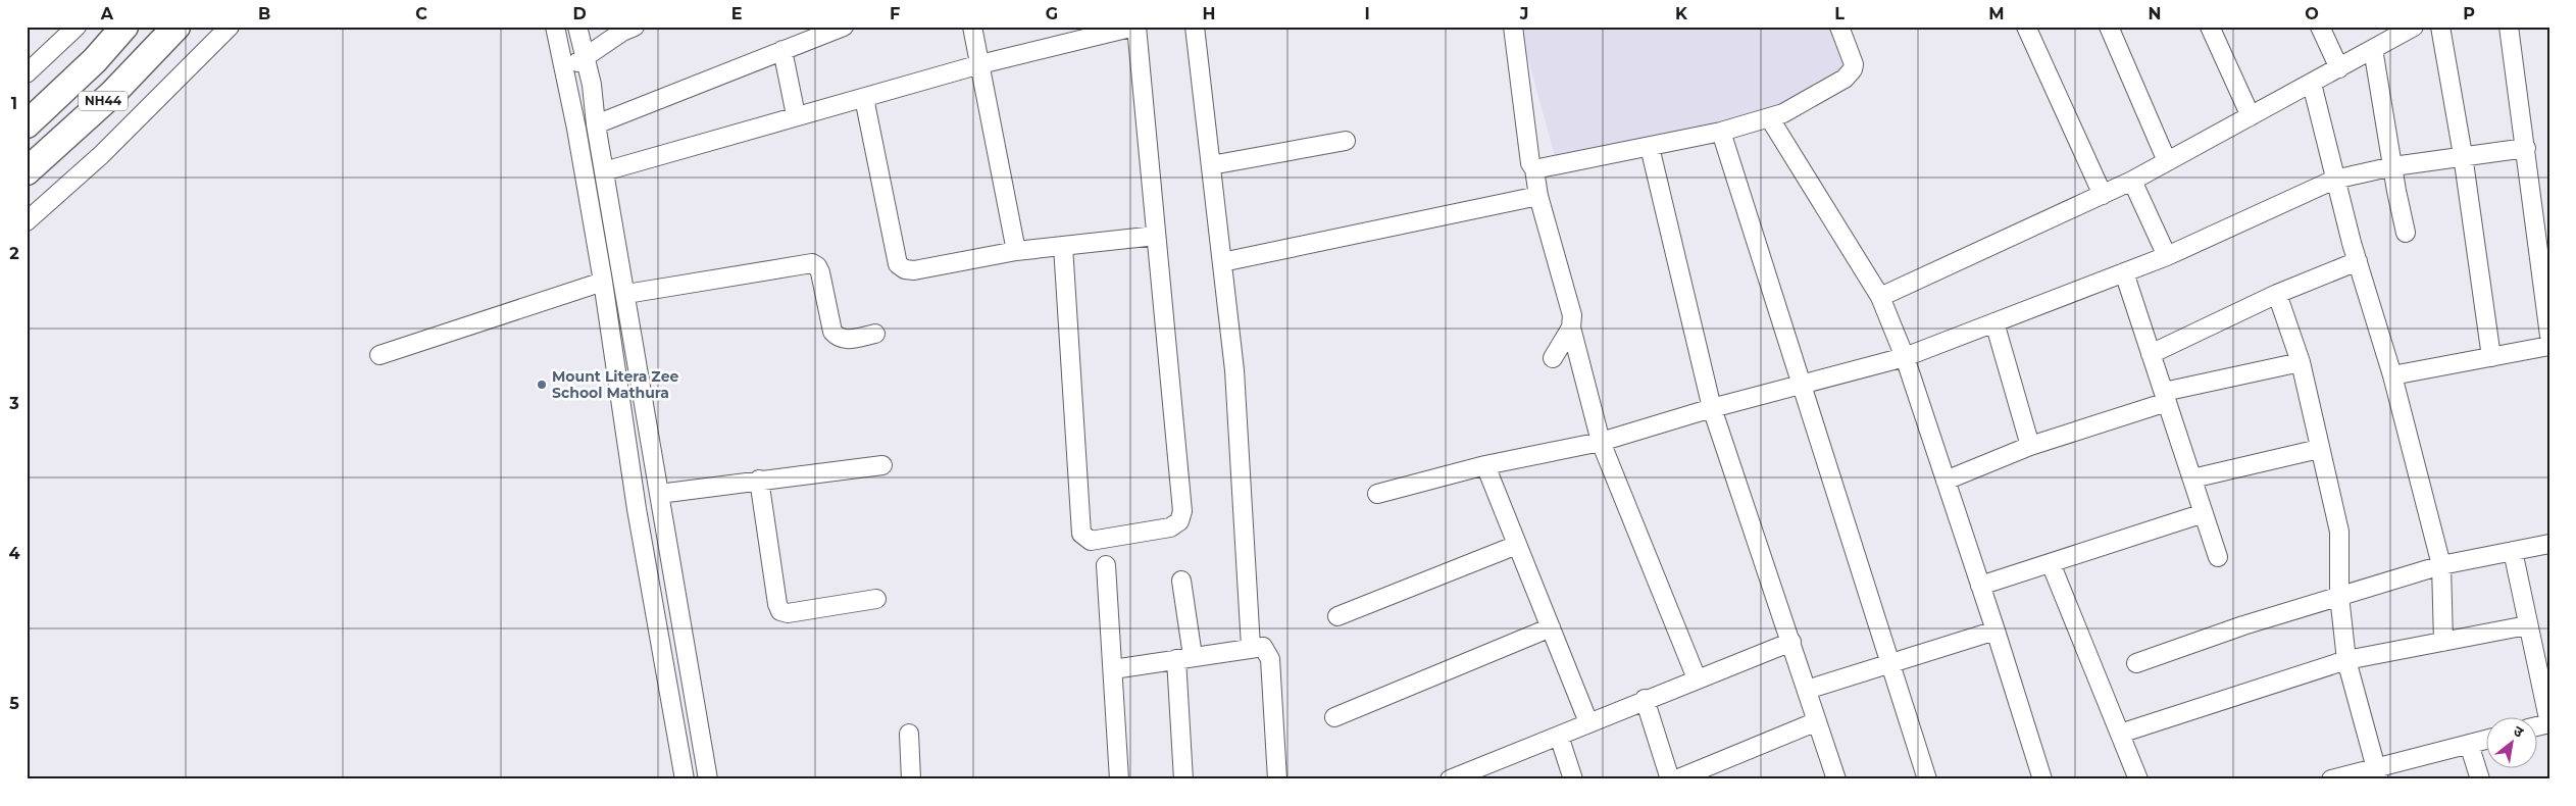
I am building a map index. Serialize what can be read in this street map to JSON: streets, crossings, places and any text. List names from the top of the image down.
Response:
{
  "streets": {
    "highway": ["NH44"]
  },
  "places": ["Mount Litera Zee School Mathura"],
  "north": "top right",
  "grid": {
    "columns": [
      "A",
      "B",
      "C",
      "D",
      "E",
      "F",
      "G",
      "H",
      "I",
      "J",
      "K",
      "L",
      "M",
      "N",
      "O",
      "P"
    ],
    "rows": [
      "1",
      "2",
      "3",
      "4",
      "5"
    ]
  }
}
